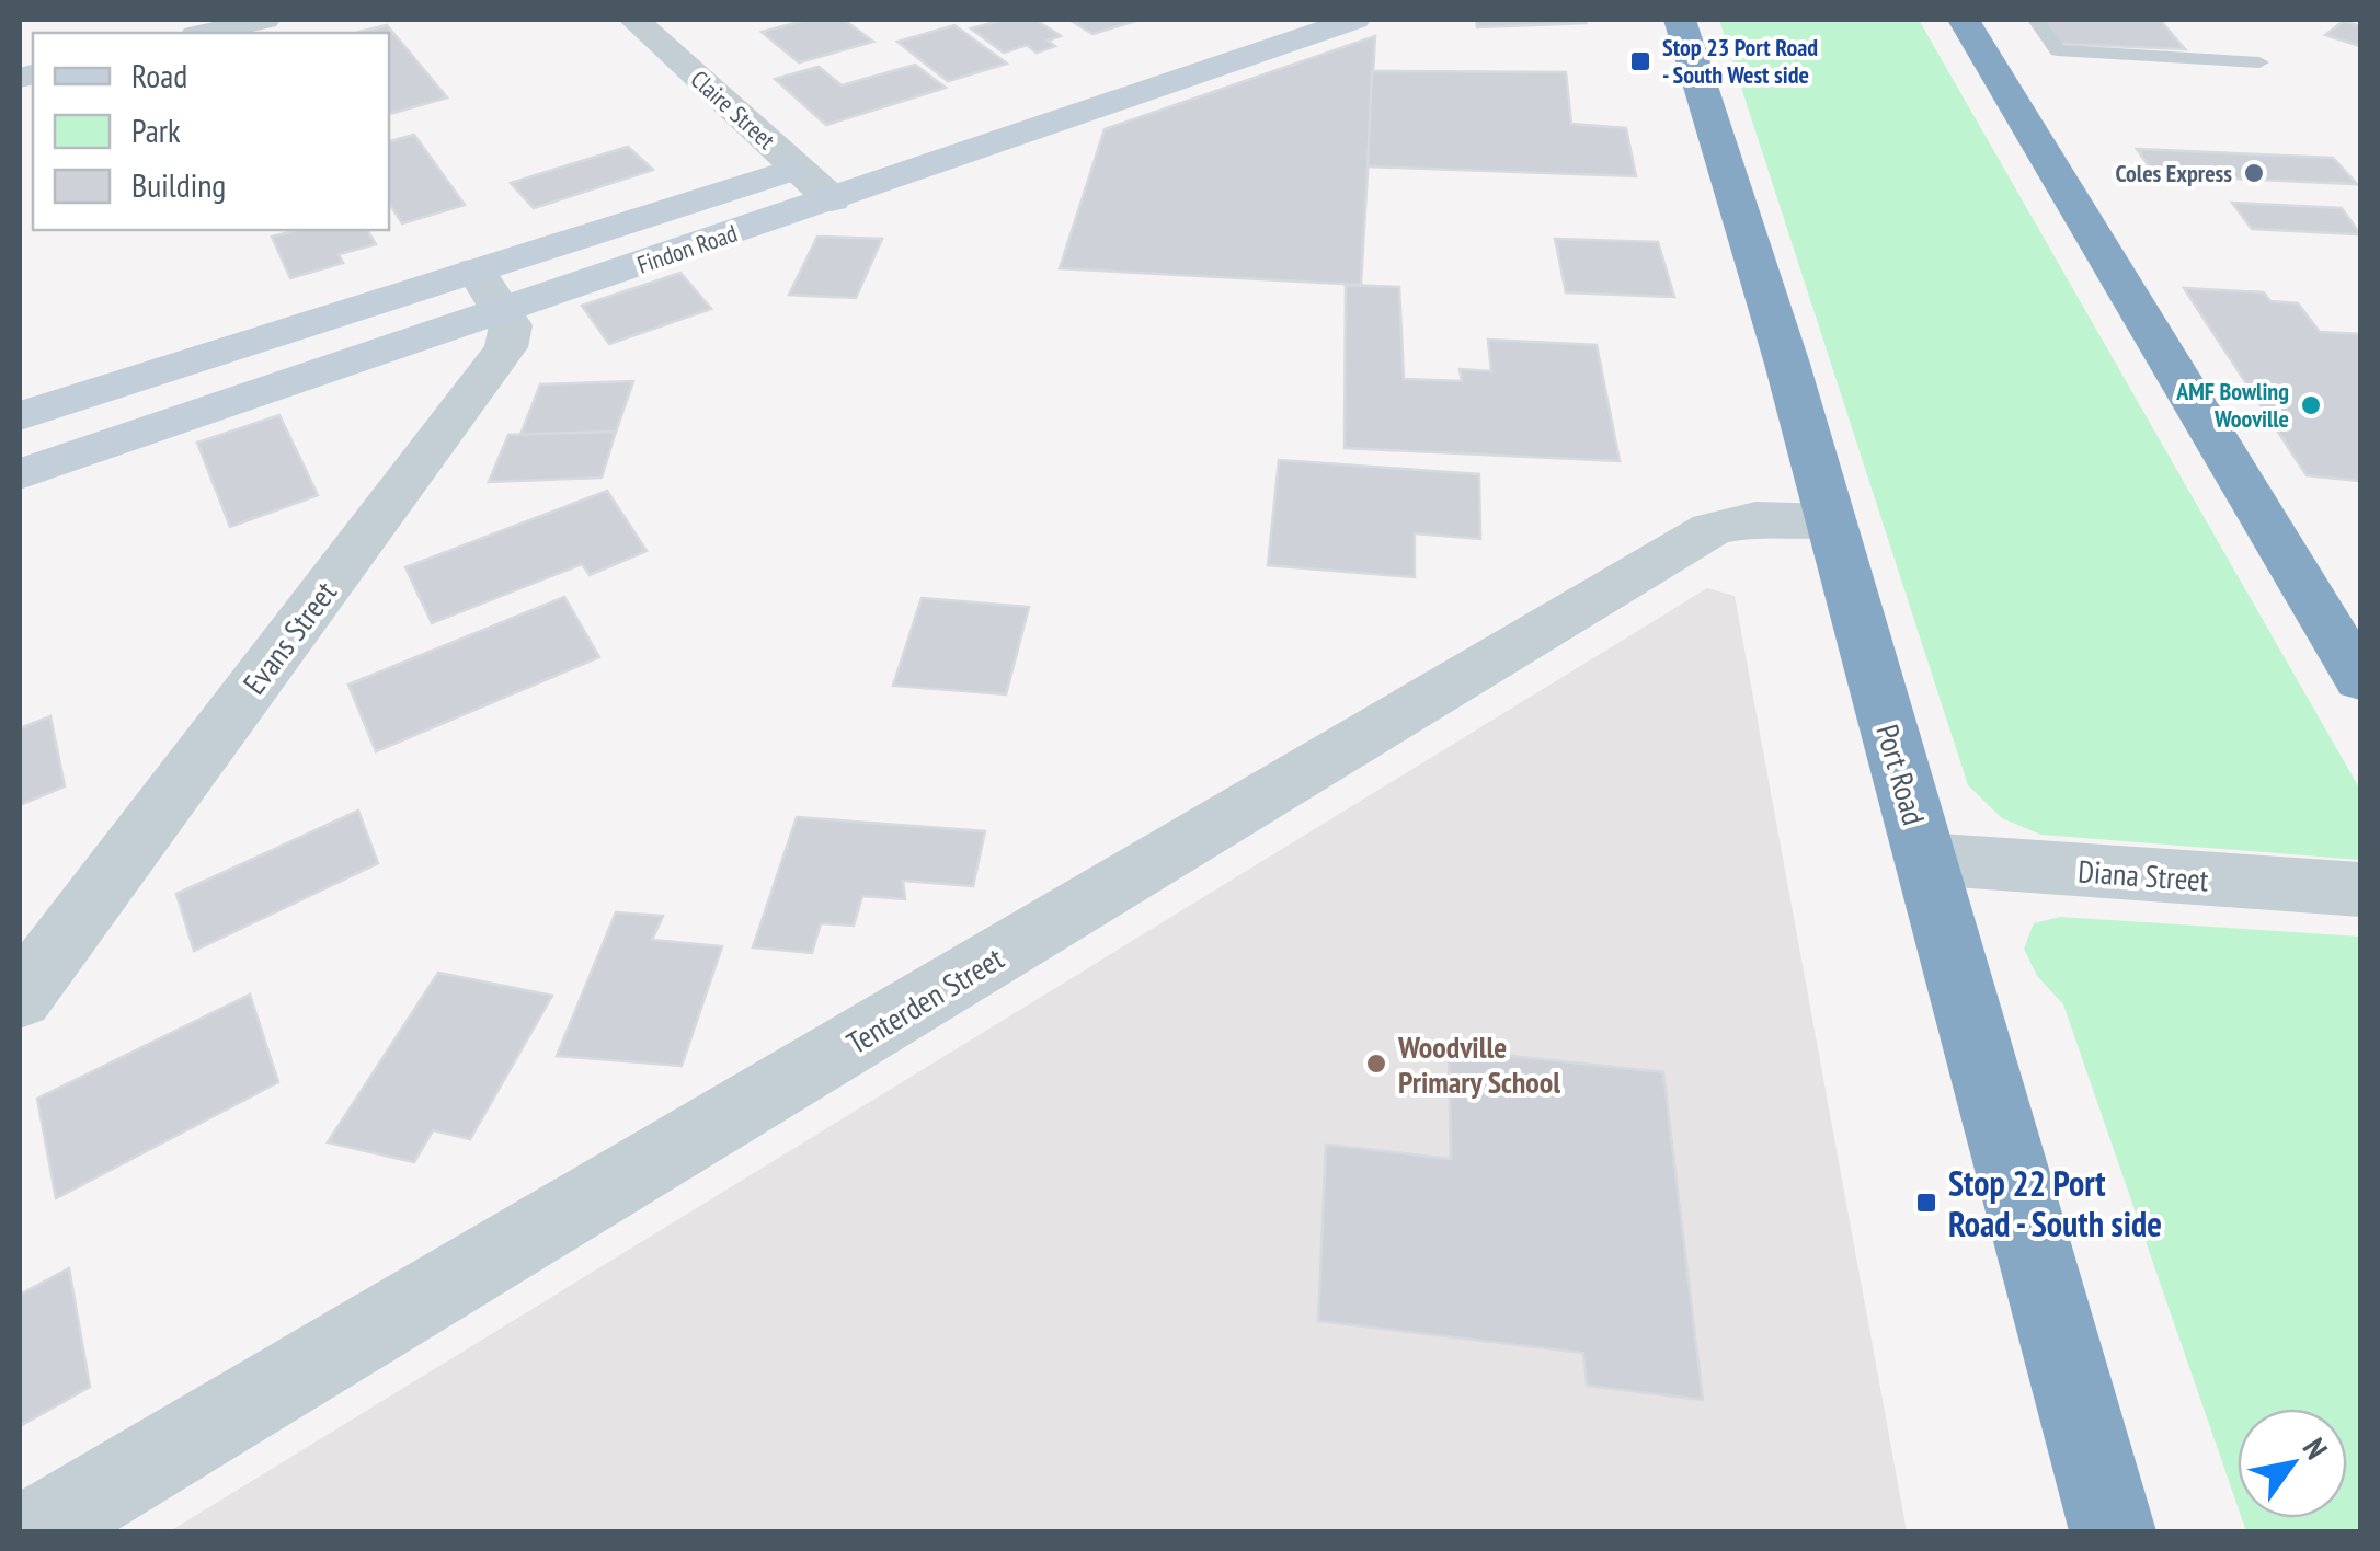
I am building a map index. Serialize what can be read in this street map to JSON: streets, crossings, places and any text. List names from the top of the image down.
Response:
{
  "streets": {
    "highway": ["Port Road"],
    "main road": ["Findon Road"],
    "street": [
      "Claire Street",
      "Evans Street",
      "Diana Street",
      "Tenterden Street"
    ]
  },
  "crossings": [
    ["Claire Street", "Findon Road"],
    ["Findon Road", "Evans Street"],
    ["Port Road", "Diana Street"],
    ["Port Road", "Tenterden Street"]
  ],
  "places": {
    "transit": ["Stop 23 Port Road - South West side", "Stop 22 Port Road - South side"],
    "other": ["Coles Express", "AMF Bowling Wooville", "Woodville Primary School"]
  },
  "legend": ["Road", "Park", "Building"],
  "north": "top right"
}
